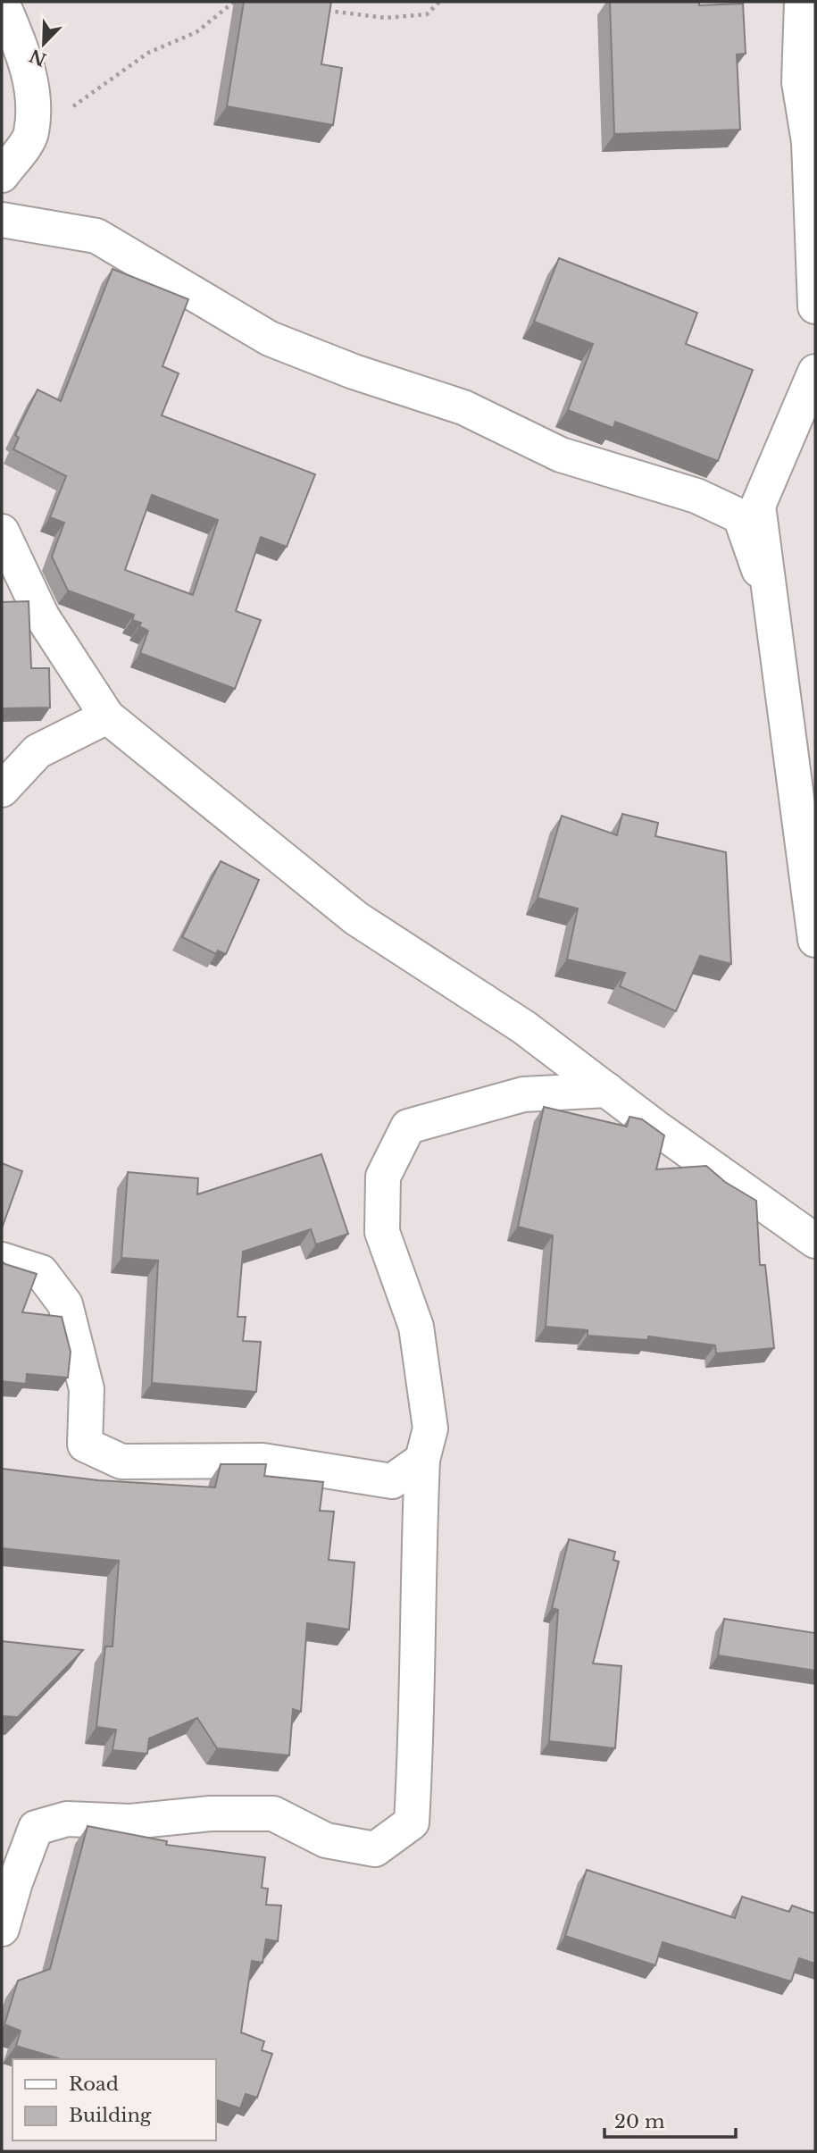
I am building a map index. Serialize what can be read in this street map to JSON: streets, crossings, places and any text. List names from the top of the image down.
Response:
{
  "legend": ["Road", "Building"],
  "scale_bar": "20 m",
  "north": "bottom left"
}
